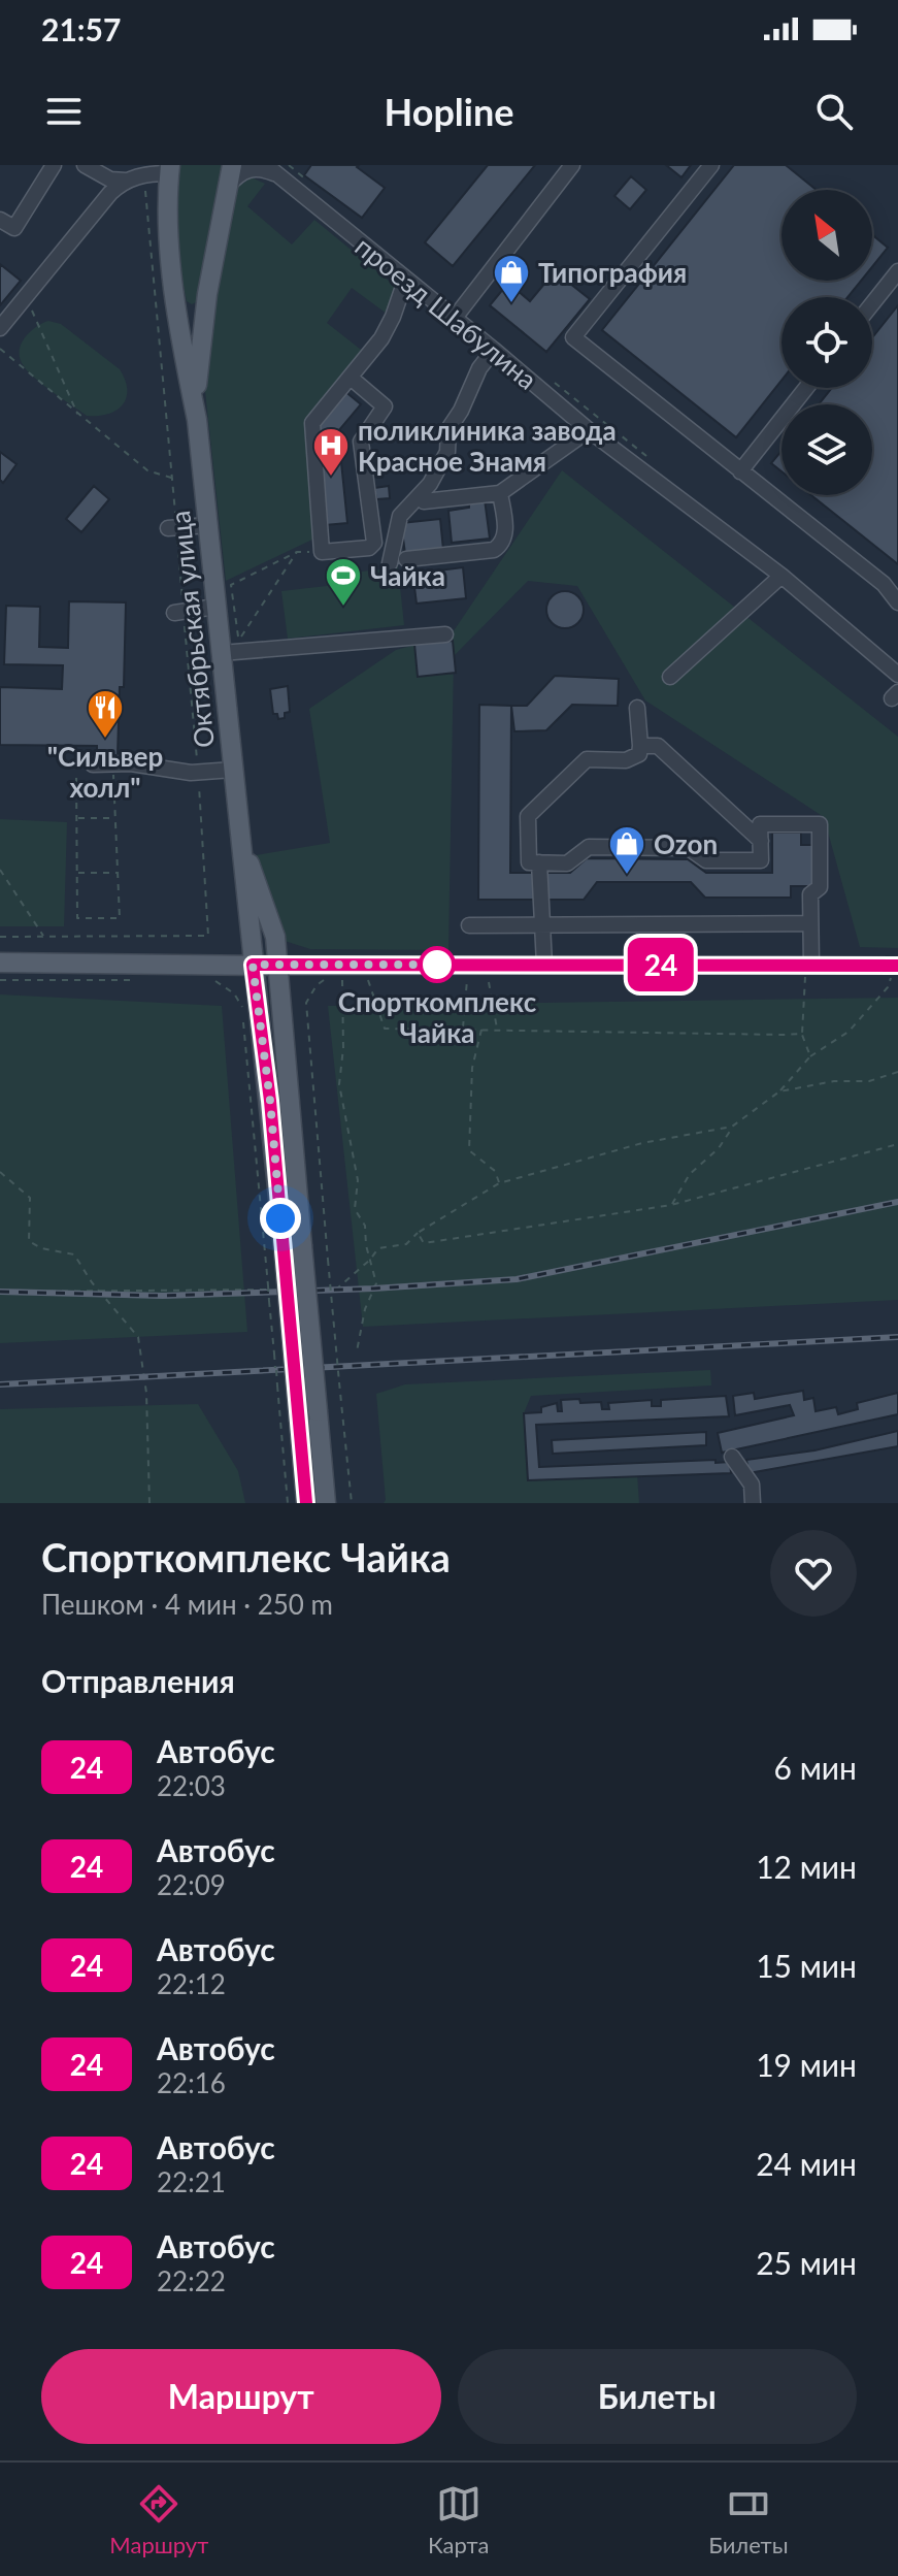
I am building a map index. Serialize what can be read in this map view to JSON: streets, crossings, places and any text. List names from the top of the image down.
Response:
{
  "streets": {
    "main road": ["Октябрьская улица"],
    "street": ["проезд Шабулина"]
  },
  "places": {
    "shop": ["Типография", "Ozon"],
    "hospital": ["поликлиника завода Красное Знамя"],
    "sports": ["Чайка"],
    "restaurant": ["\"Сильвер холл\""],
    "other": ["Спорткомплекс Чайка"]
  },
  "lines": ["bus line 24"],
  "north": "top left",
  "page": {
    "status": "21:57",
    "header": "Hopline",
    "on_map": "24",
    "heading": [
      ["Спорткомплекс Чайка", "Пешком · 4 мин · 250 m"],
      "Отправления"
    ],
    "list": [
      {
        "mark": "24",
        "name": "Автобус",
        "note": "22:03",
        "value": "6 мин"
      },
      {
        "mark": "24",
        "name": "Автобус",
        "note": "22:09",
        "value": "12 мин"
      },
      {
        "mark": "24",
        "name": "Автобус",
        "note": "22:12",
        "value": "15 мин"
      },
      {
        "mark": "24",
        "name": "Автобус",
        "note": "22:16",
        "value": "19 мин"
      },
      {
        "mark": "24",
        "name": "Автобус",
        "note": "22:21",
        "value": "24 мин"
      },
      {
        "mark": "24",
        "name": "Автобус",
        "note": "22:22",
        "value": "25 мин"
      }
    ],
    "buttons": ["Маршрут", "Билеты"],
    "tabs": ["Маршрут", "Карта", "Билеты"]
  }
}
